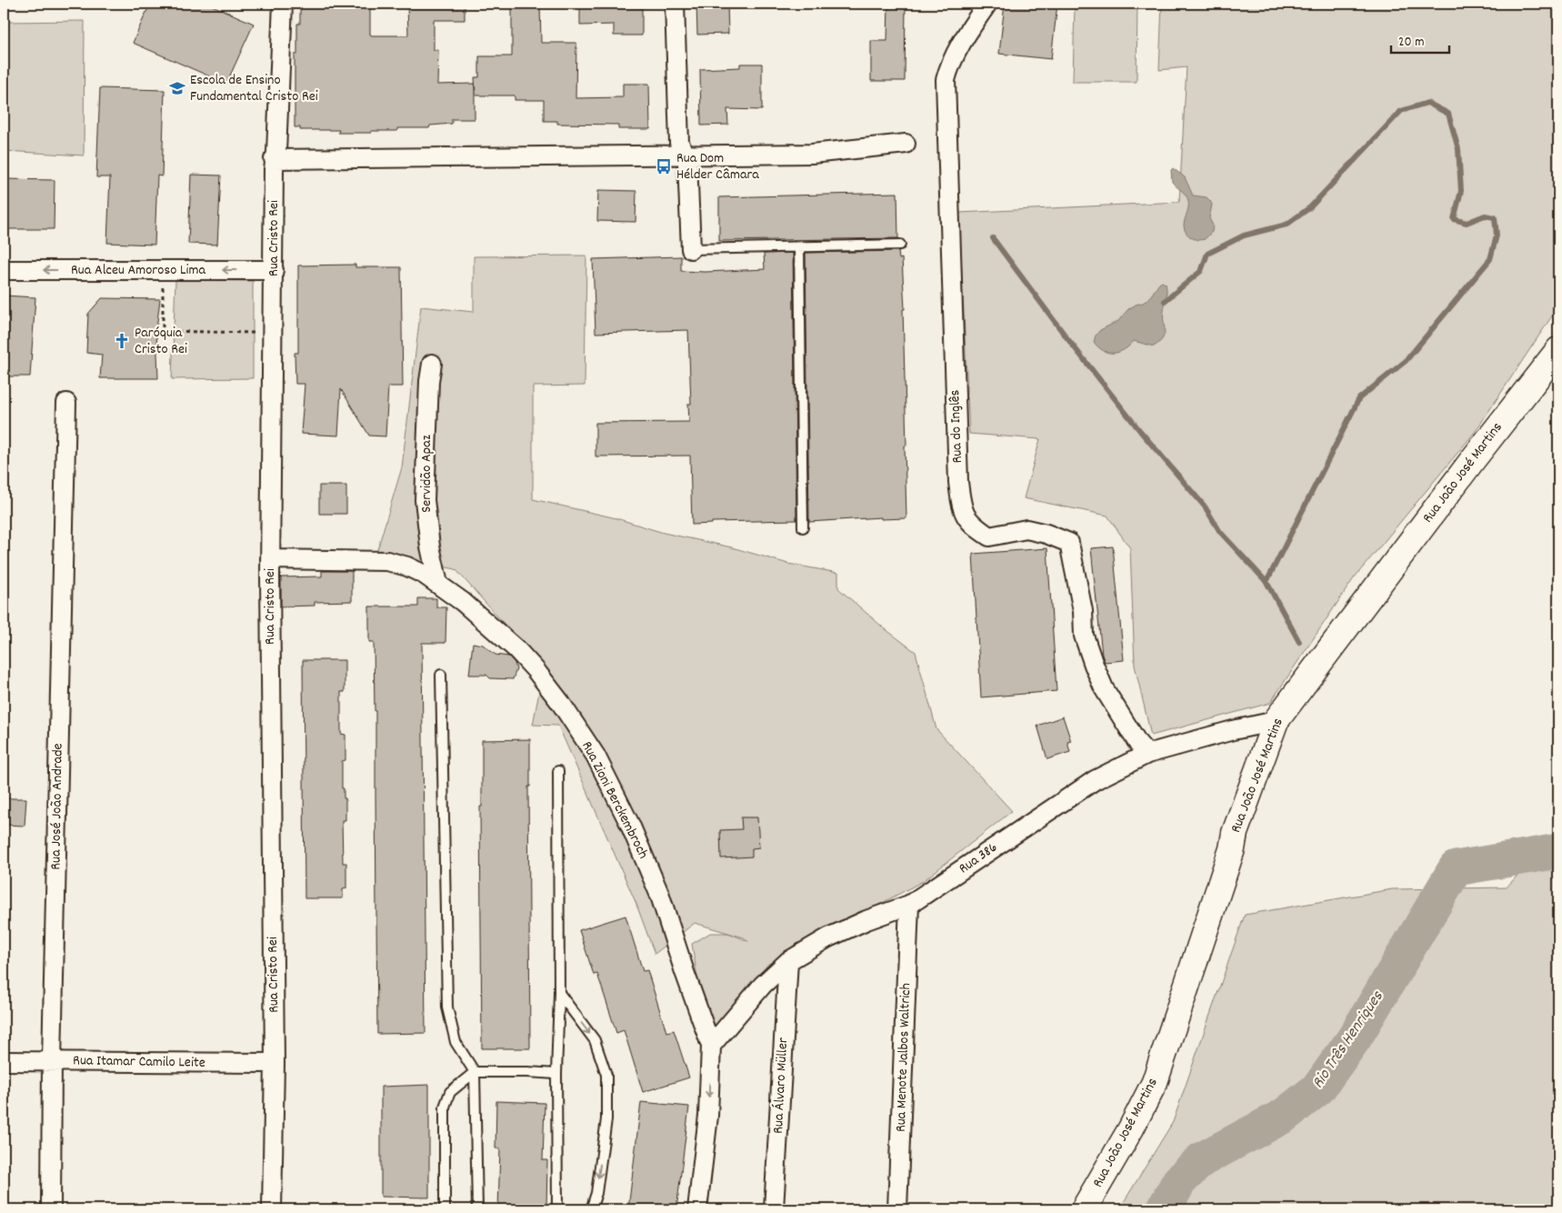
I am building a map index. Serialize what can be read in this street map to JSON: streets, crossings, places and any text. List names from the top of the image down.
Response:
{
  "streets": {
    "main road": ["Rua João José Martins"],
    "street": [
      "Rua Cristo Rei",
      "Rua Alceu Amoroso Lima",
      "Rua do Inglês",
      "Servidão Apaz",
      "Rua Zioni Berckembroch",
      "Rua José João Andrade",
      "Rua 386",
      "Rua Menote Jalbos Waltrich",
      "Rua Itamar Camilo Leite",
      "Rua Álvaro Müller"
    ]
  },
  "crossings": [
    ["Rua Cristo Rei", "Rua Alceu Amoroso Lima"],
    ["Rua Cristo Rei", "Rua Zioni Berckembroch"],
    ["Rua Cristo Rei", "Rua Itamar Camilo Leite"],
    ["Rua do Inglês", "Rua 386"],
    ["Rua João José Martins", "Rua 386"],
    ["Servidão Apaz", "Rua Zioni Berckembroch"],
    ["Rua Zioni Berckembroch", "Rua 386"],
    ["Rua José João Andrade", "Rua Itamar Camilo Leite"],
    ["Rua 386", "Rua Menote Jalbos Waltrich"],
    ["Rua 386", "Rua Álvaro Müller"]
  ],
  "one_way": ["Rua Alceu Amoroso Lima"],
  "water": ["Rio Três Henriques"],
  "places": {
    "school or university": ["Escola de Ensino Fundamental Cristo Rei"],
    "bus stop": ["Rua Dom Hélder Câmara"],
    "church": ["Paróquia Cristo Rei"]
  },
  "scale_bar": "20 m"
}
